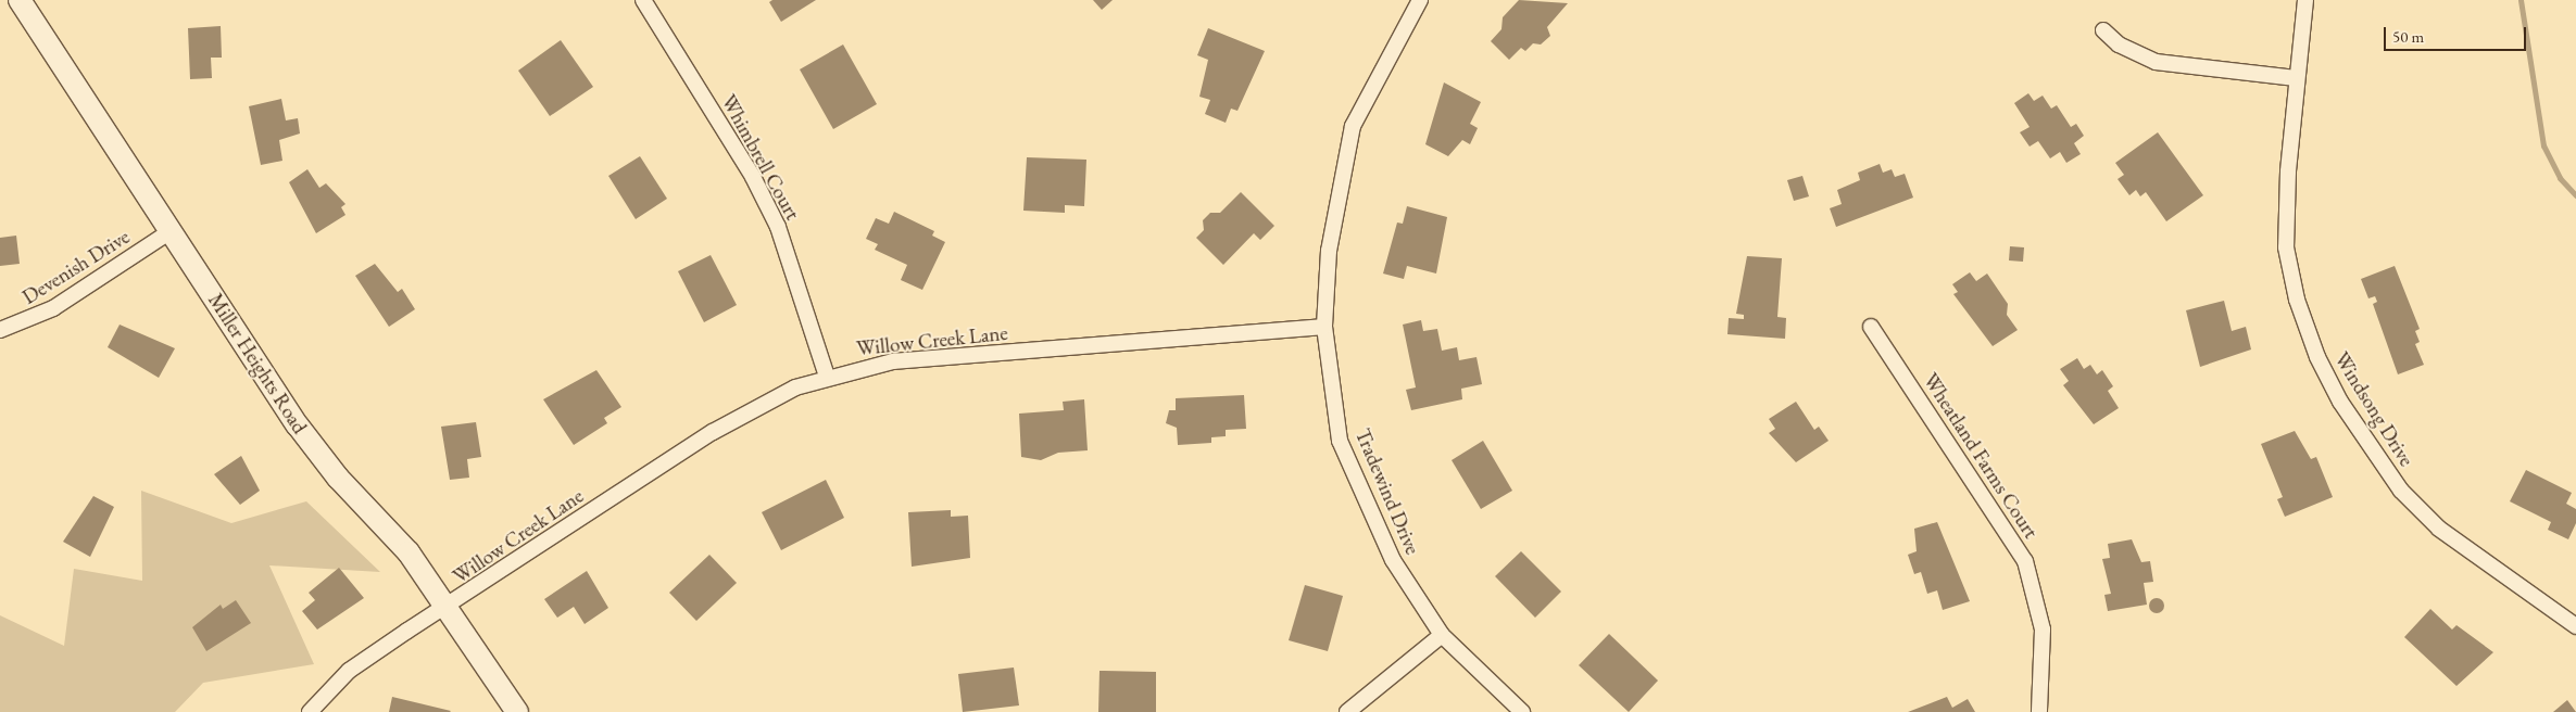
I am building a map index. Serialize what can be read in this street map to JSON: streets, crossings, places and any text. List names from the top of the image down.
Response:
{
  "streets": {
    "street": [
      "Whimbrell Court",
      "Devenish Drive",
      "Willow Creek Lane",
      "Miller Heights Road",
      "Windsong Drive",
      "Wheatland Farms Court",
      "Tradewind Drive"
    ]
  },
  "crossings": [
    ["Whimbrell Court", "Willow Creek Lane"],
    ["Devenish Drive", "Miller Heights Road"],
    ["Willow Creek Lane", "Miller Heights Road"],
    ["Willow Creek Lane", "Tradewind Drive"]
  ],
  "scale_bar": "50 m"
}
